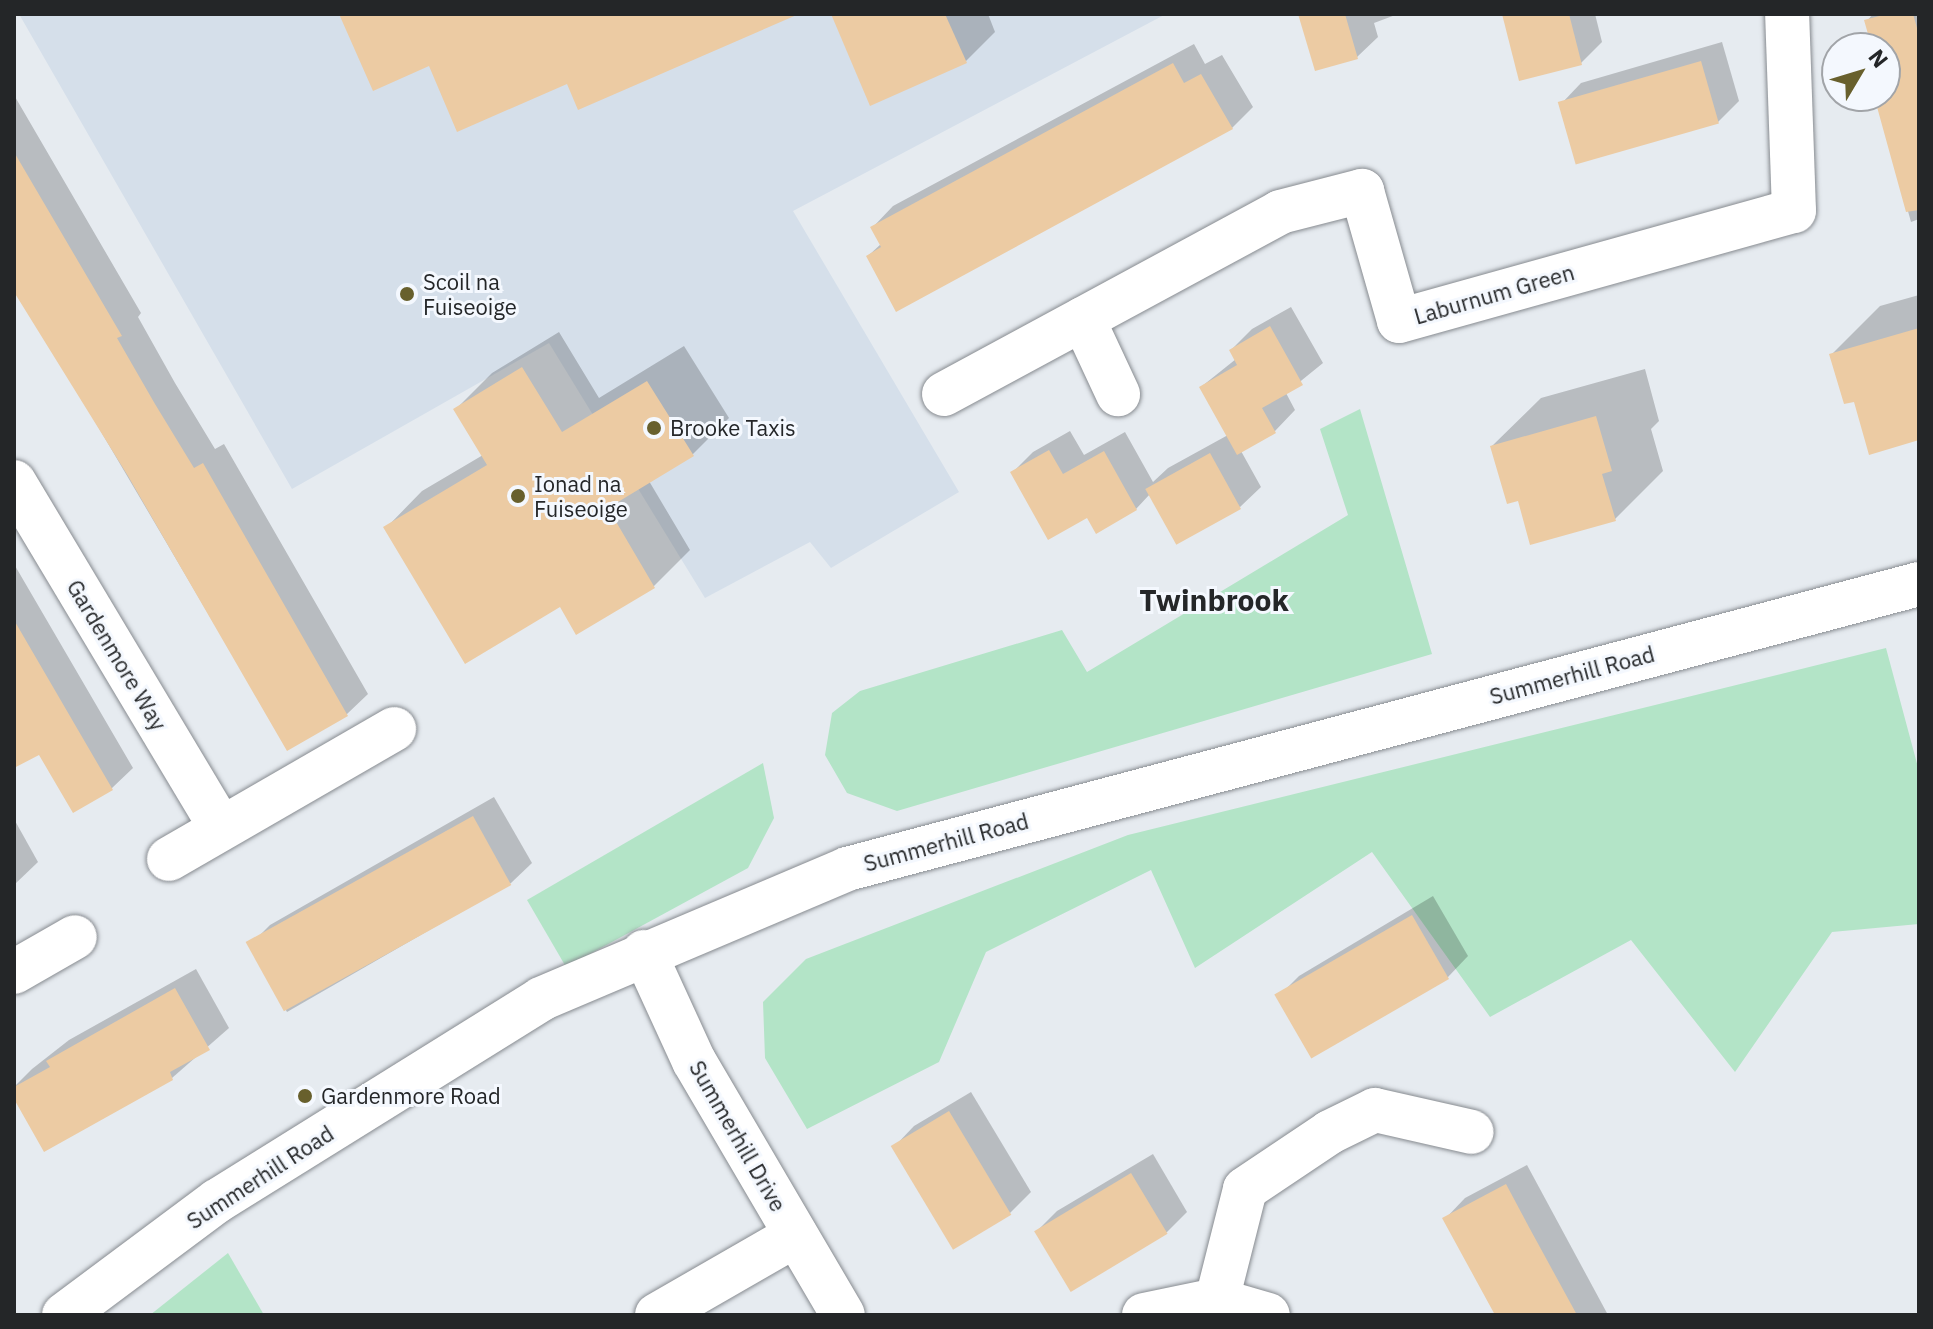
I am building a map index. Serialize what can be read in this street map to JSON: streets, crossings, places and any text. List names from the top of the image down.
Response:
{
  "streets": {
    "street": [
      "Laburnum Green",
      "Gardenmore Way",
      "Summerhill Road",
      "Summerhill Drive"
    ]
  },
  "crossings": [
    ["Summerhill Road", "Summerhill Drive"]
  ],
  "districts": ["Twinbrook"],
  "places": [
    "Scoil na Fuiseoige",
    "Brooke Taxis",
    "Ionad na Fuiseoige",
    "Gardenmore Road"
  ],
  "north": "top right"
}
